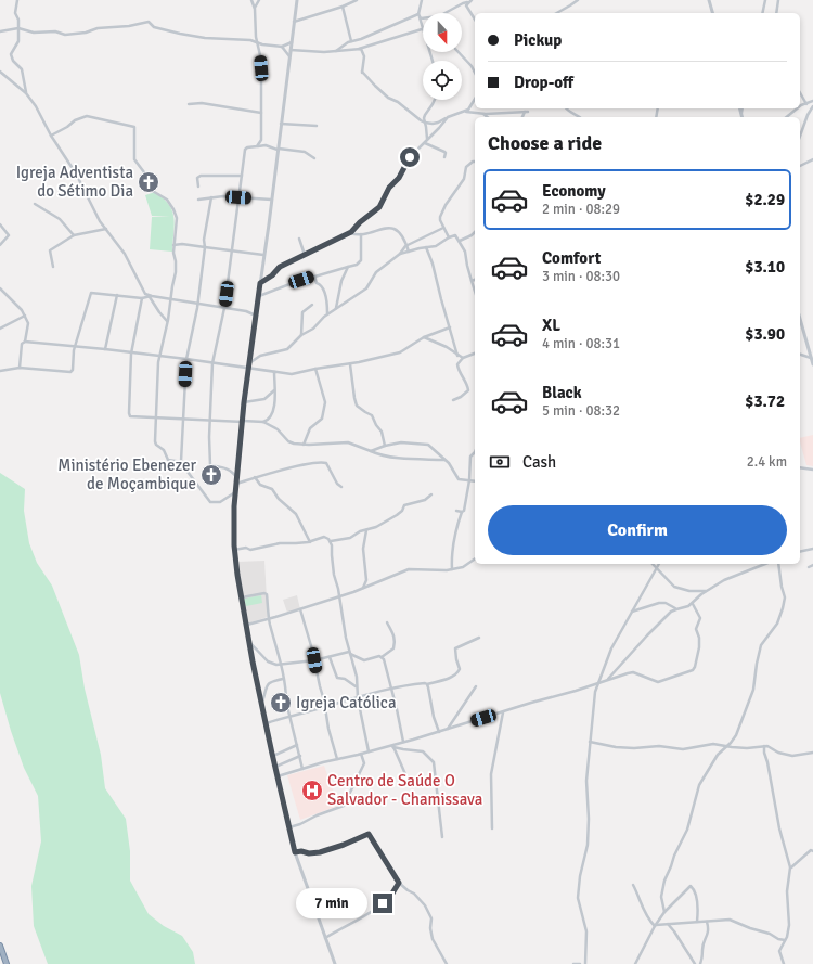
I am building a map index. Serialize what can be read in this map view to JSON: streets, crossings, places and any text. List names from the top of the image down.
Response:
{
  "places": {
    "church": ["Igreja Adventista do Sétimo Dia", "Ministério Ebenezer de Moçambique", "Igreja Católica"],
    "hospital": ["Centro de Saúde O Salvador - Chamissava"]
  },
  "north": "bottom",
  "page": {
    "banner": ["Pickup", "Drop-off"],
    "heading": "Choose a ride",
    "list": [
      {
        "name": "Economy",
        "note": "2 min · 08:29",
        "value": "$2.29"
      },
      {
        "name": "Comfort",
        "note": "3 min · 08:30",
        "value": "$3.10"
      },
      {
        "name": "XL",
        "note": "4 min · 08:31",
        "value": "$3.90"
      },
      {
        "name": "Black",
        "note": "5 min · 08:32",
        "value": "$3.72"
      }
    ],
    "pay": ["Cash", "2.4 km"],
    "buttons": "Confirm",
    "bubble": "7 min"
  }
}
